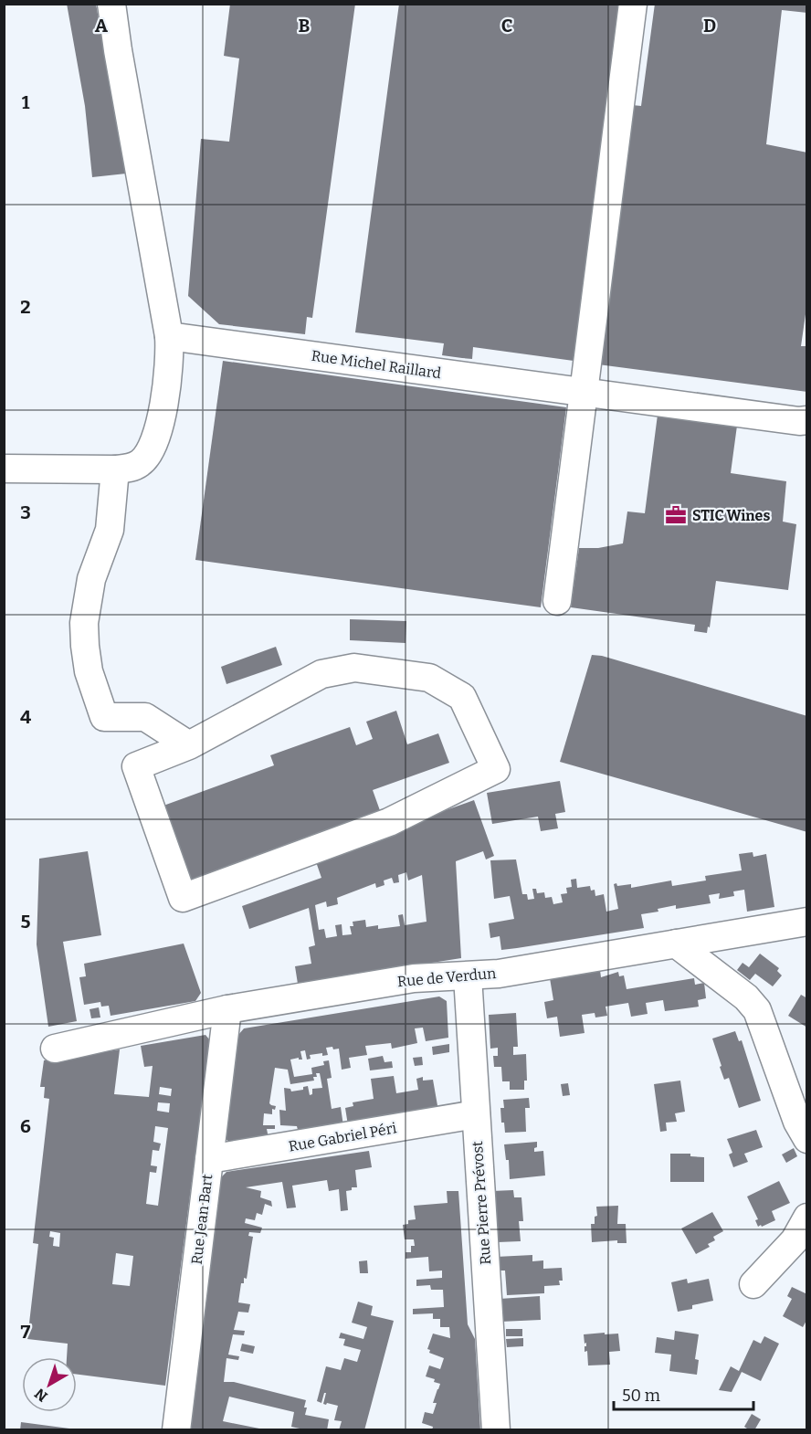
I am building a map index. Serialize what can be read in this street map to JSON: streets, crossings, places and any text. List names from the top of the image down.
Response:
{
  "streets": {
    "street": [
      "Rue Michel Raillard",
      "Rue de Verdun",
      "Rue Gabriel Péri",
      "Rue Pierre Prévost",
      "Rue Jean Bart"
    ]
  },
  "crossings": [
    ["Rue de Verdun", "Rue Pierre Prévost"],
    ["Rue de Verdun", "Rue Jean Bart"],
    ["Rue Gabriel Péri", "Rue Pierre Prévost"],
    ["Rue Gabriel Péri", "Rue Jean Bart"]
  ],
  "places": {
    "office": ["STIC Wines"]
  },
  "scale_bar": "50 m",
  "north": "bottom left",
  "grid": {
    "columns": [
      "A",
      "B",
      "C",
      "D"
    ],
    "rows": [
      "1",
      "2",
      "3",
      "4",
      "5",
      "6",
      "7"
    ]
  }
}
